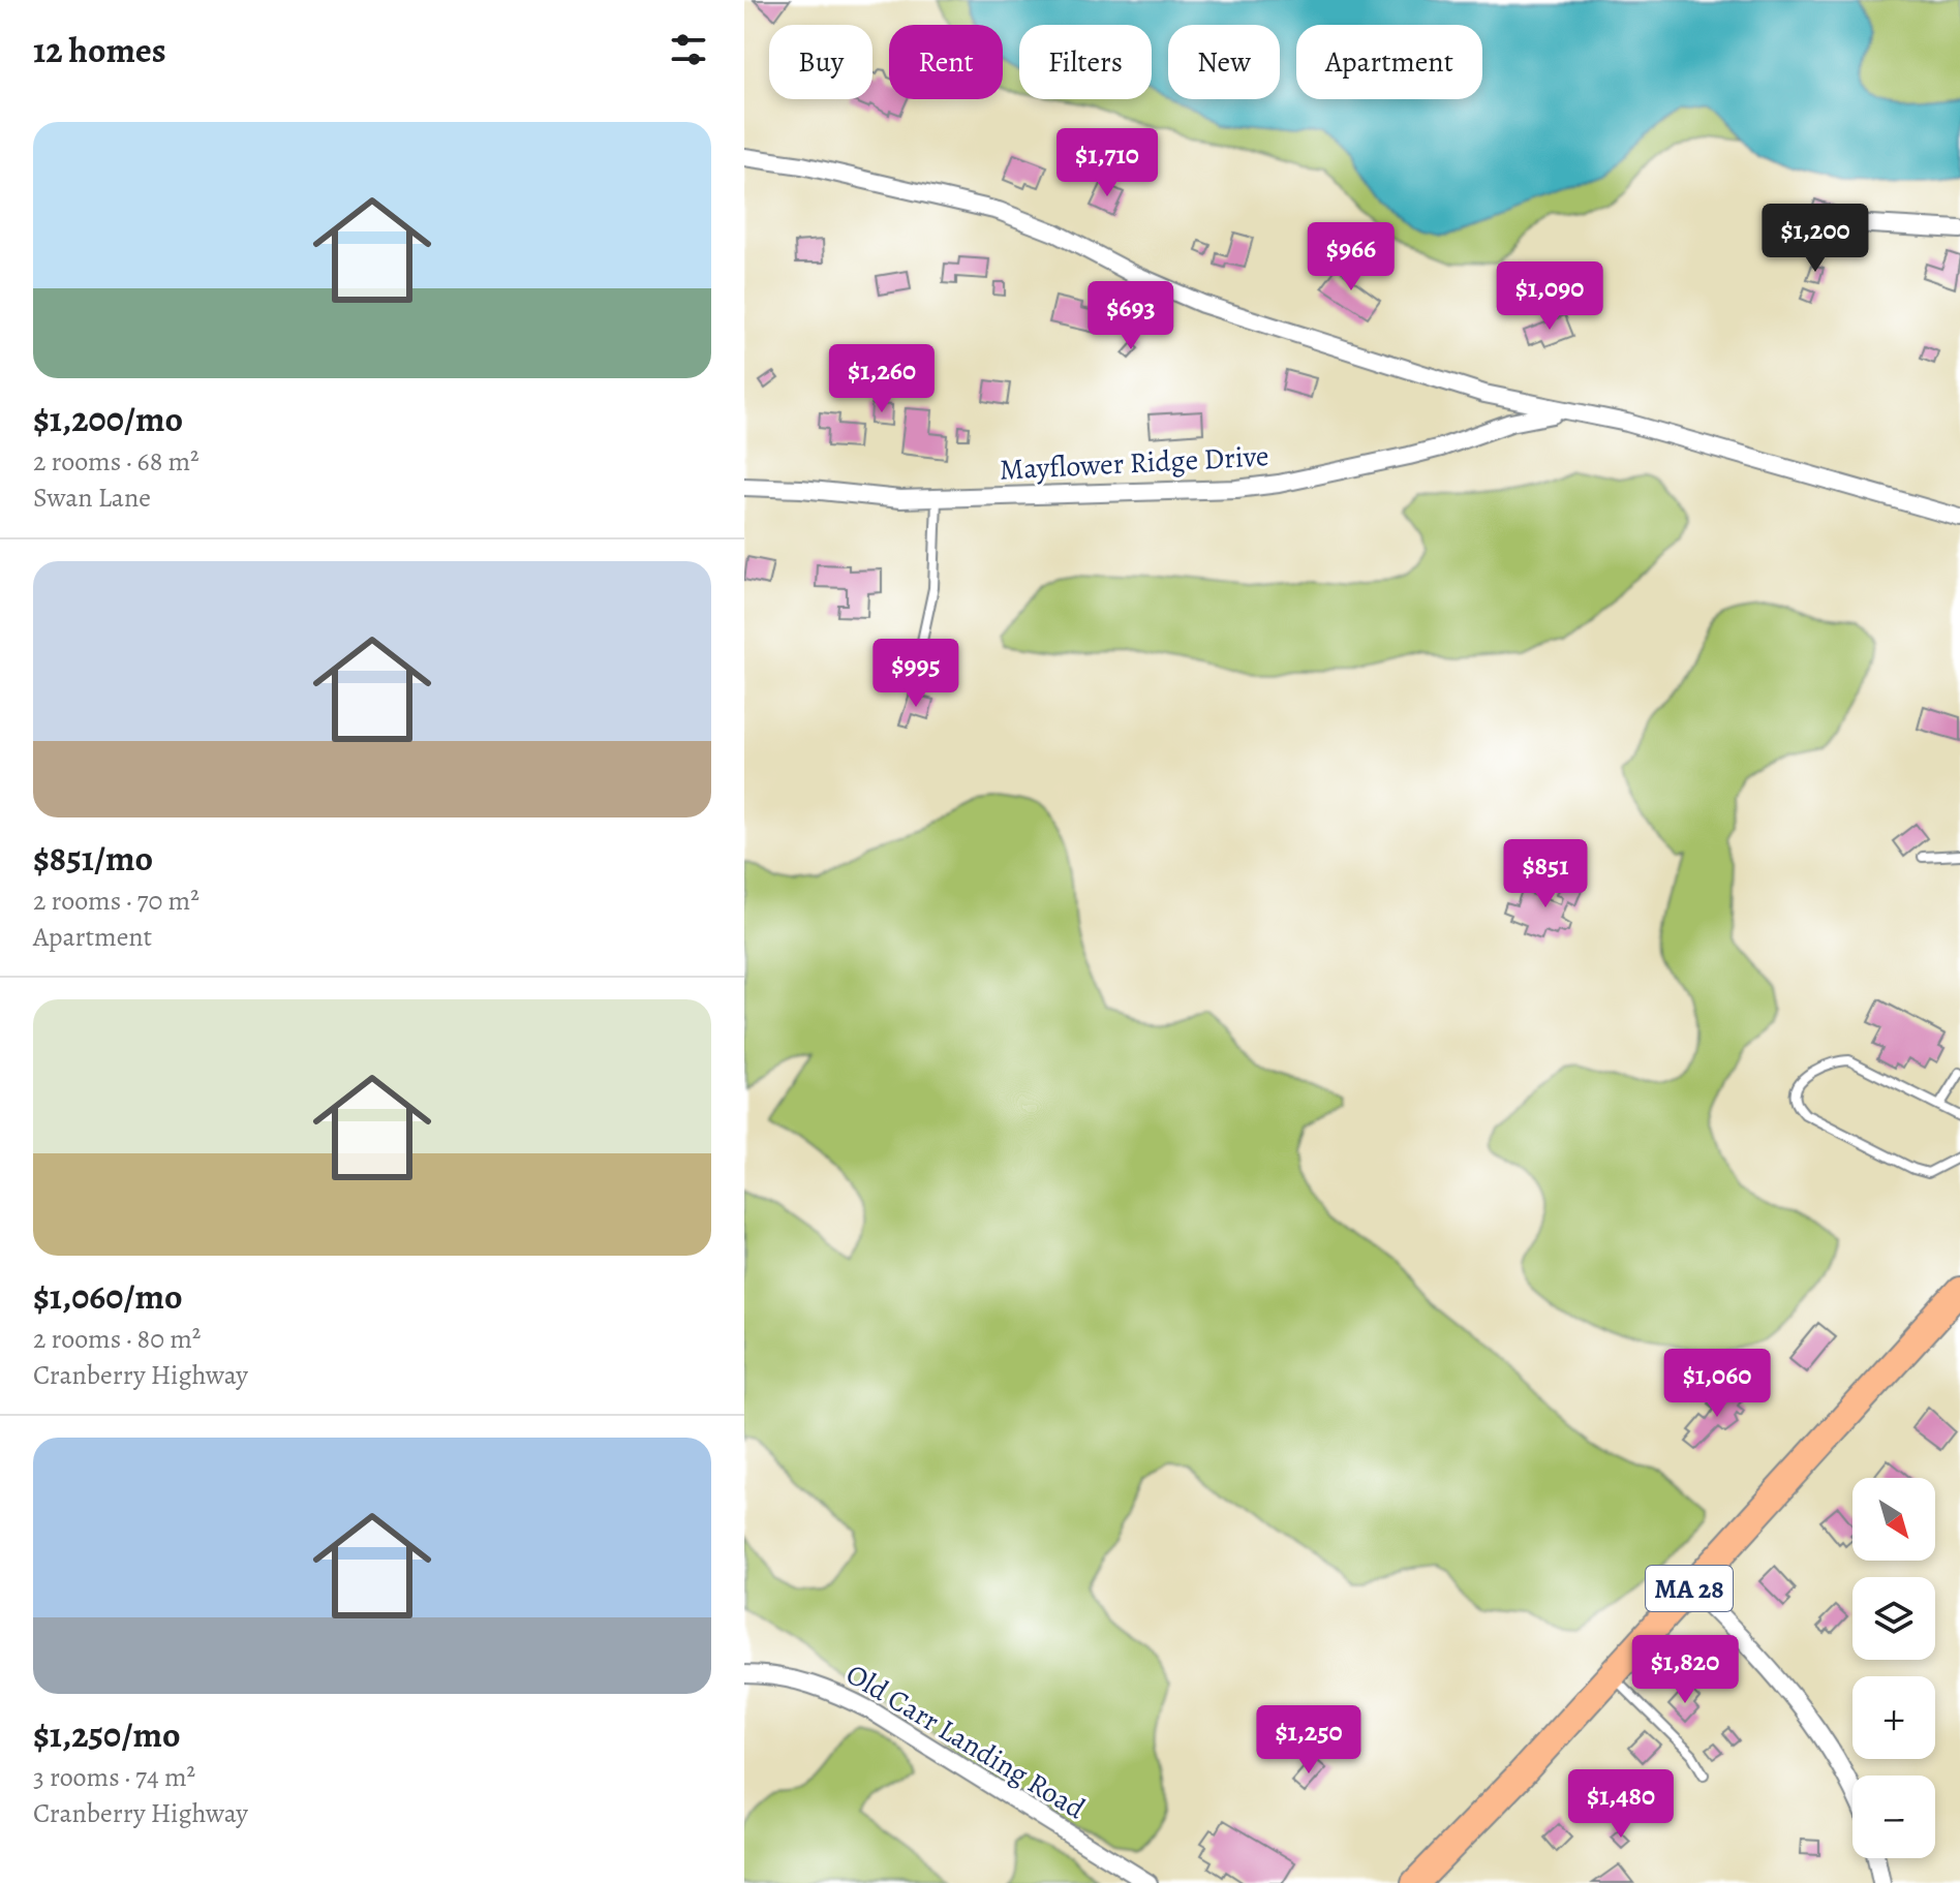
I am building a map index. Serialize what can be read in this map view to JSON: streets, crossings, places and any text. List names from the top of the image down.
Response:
{
  "streets": {
    "main road": ["MA 28"],
    "street": ["Mayflower Ridge Drive", "Old Carr Landing Road"]
  },
  "north": "bottom right",
  "page": {
    "heading": "12 homes",
    "chip": [
      "Buy",
      "Rent",
      "Filters",
      "New",
      "Apartment"
    ],
    "list": [
      {
        "name": "$1,200/mo",
        "note": "2 rooms · 68 m² · Swan Lane"
      },
      {
        "name": "$851/mo",
        "note": "2 rooms · 70 m² · Apartment"
      },
      {
        "name": "$1,060/mo",
        "note": "2 rooms · 80 m² · Cranberry Highway"
      },
      {
        "name": "$1,250/mo",
        "note": "3 rooms · 74 m² · Cranberry Highway"
      }
    ],
    "price": [
      "$1,710",
      "$1,200",
      "$966",
      "$1,090",
      "$693",
      "$1,260",
      "$995",
      "$851",
      "$1,060",
      "$1,820",
      "$1,250",
      "$1,480"
    ],
    "map_buttons": ["+", "−"]
  }
}
